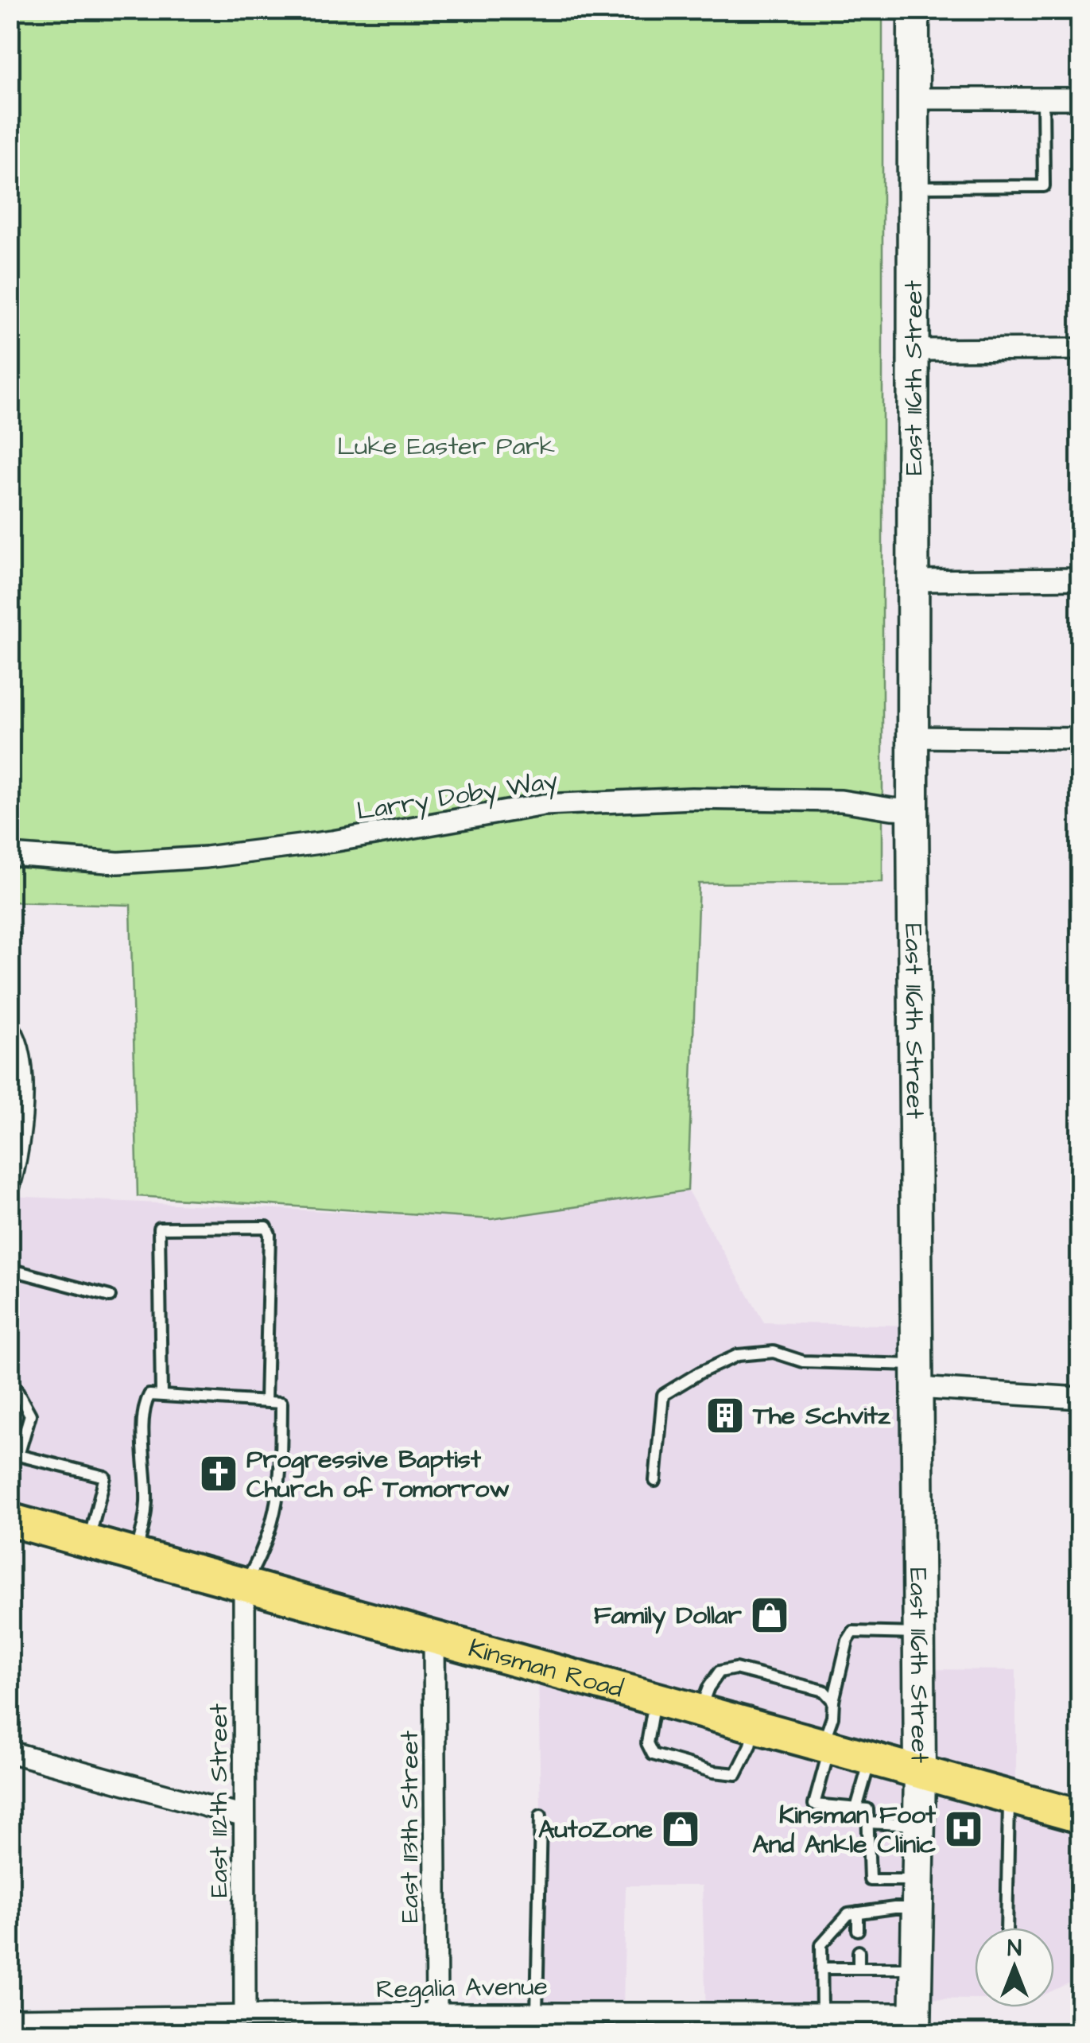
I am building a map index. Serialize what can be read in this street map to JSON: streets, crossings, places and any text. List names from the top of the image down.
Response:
{
  "streets": {
    "main road": ["East 116th Street", "Kinsman Road"],
    "street": [
      "Larry Doby Way",
      "East 112th Street",
      "East 113th Street",
      "Regalia Avenue"
    ]
  },
  "crossings": [
    ["East 116th Street", "Larry Doby Way"],
    ["East 116th Street", "Kinsman Road"],
    ["East 116th Street", "Regalia Avenue"],
    ["Kinsman Road", "East 112th Street"],
    ["Kinsman Road", "East 113th Street"],
    ["East 112th Street", "Regalia Avenue"],
    ["East 113th Street", "Regalia Avenue"]
  ],
  "parks": ["Luke Easter Park"],
  "places": {
    "building": ["The Schvitz"],
    "church": ["Progressive Baptist Church of Tomorrow"],
    "shop": ["Family Dollar", "AutoZone"],
    "hospital": ["Kinsman Foot And Ankle Clinic"]
  },
  "north": "top"
}
